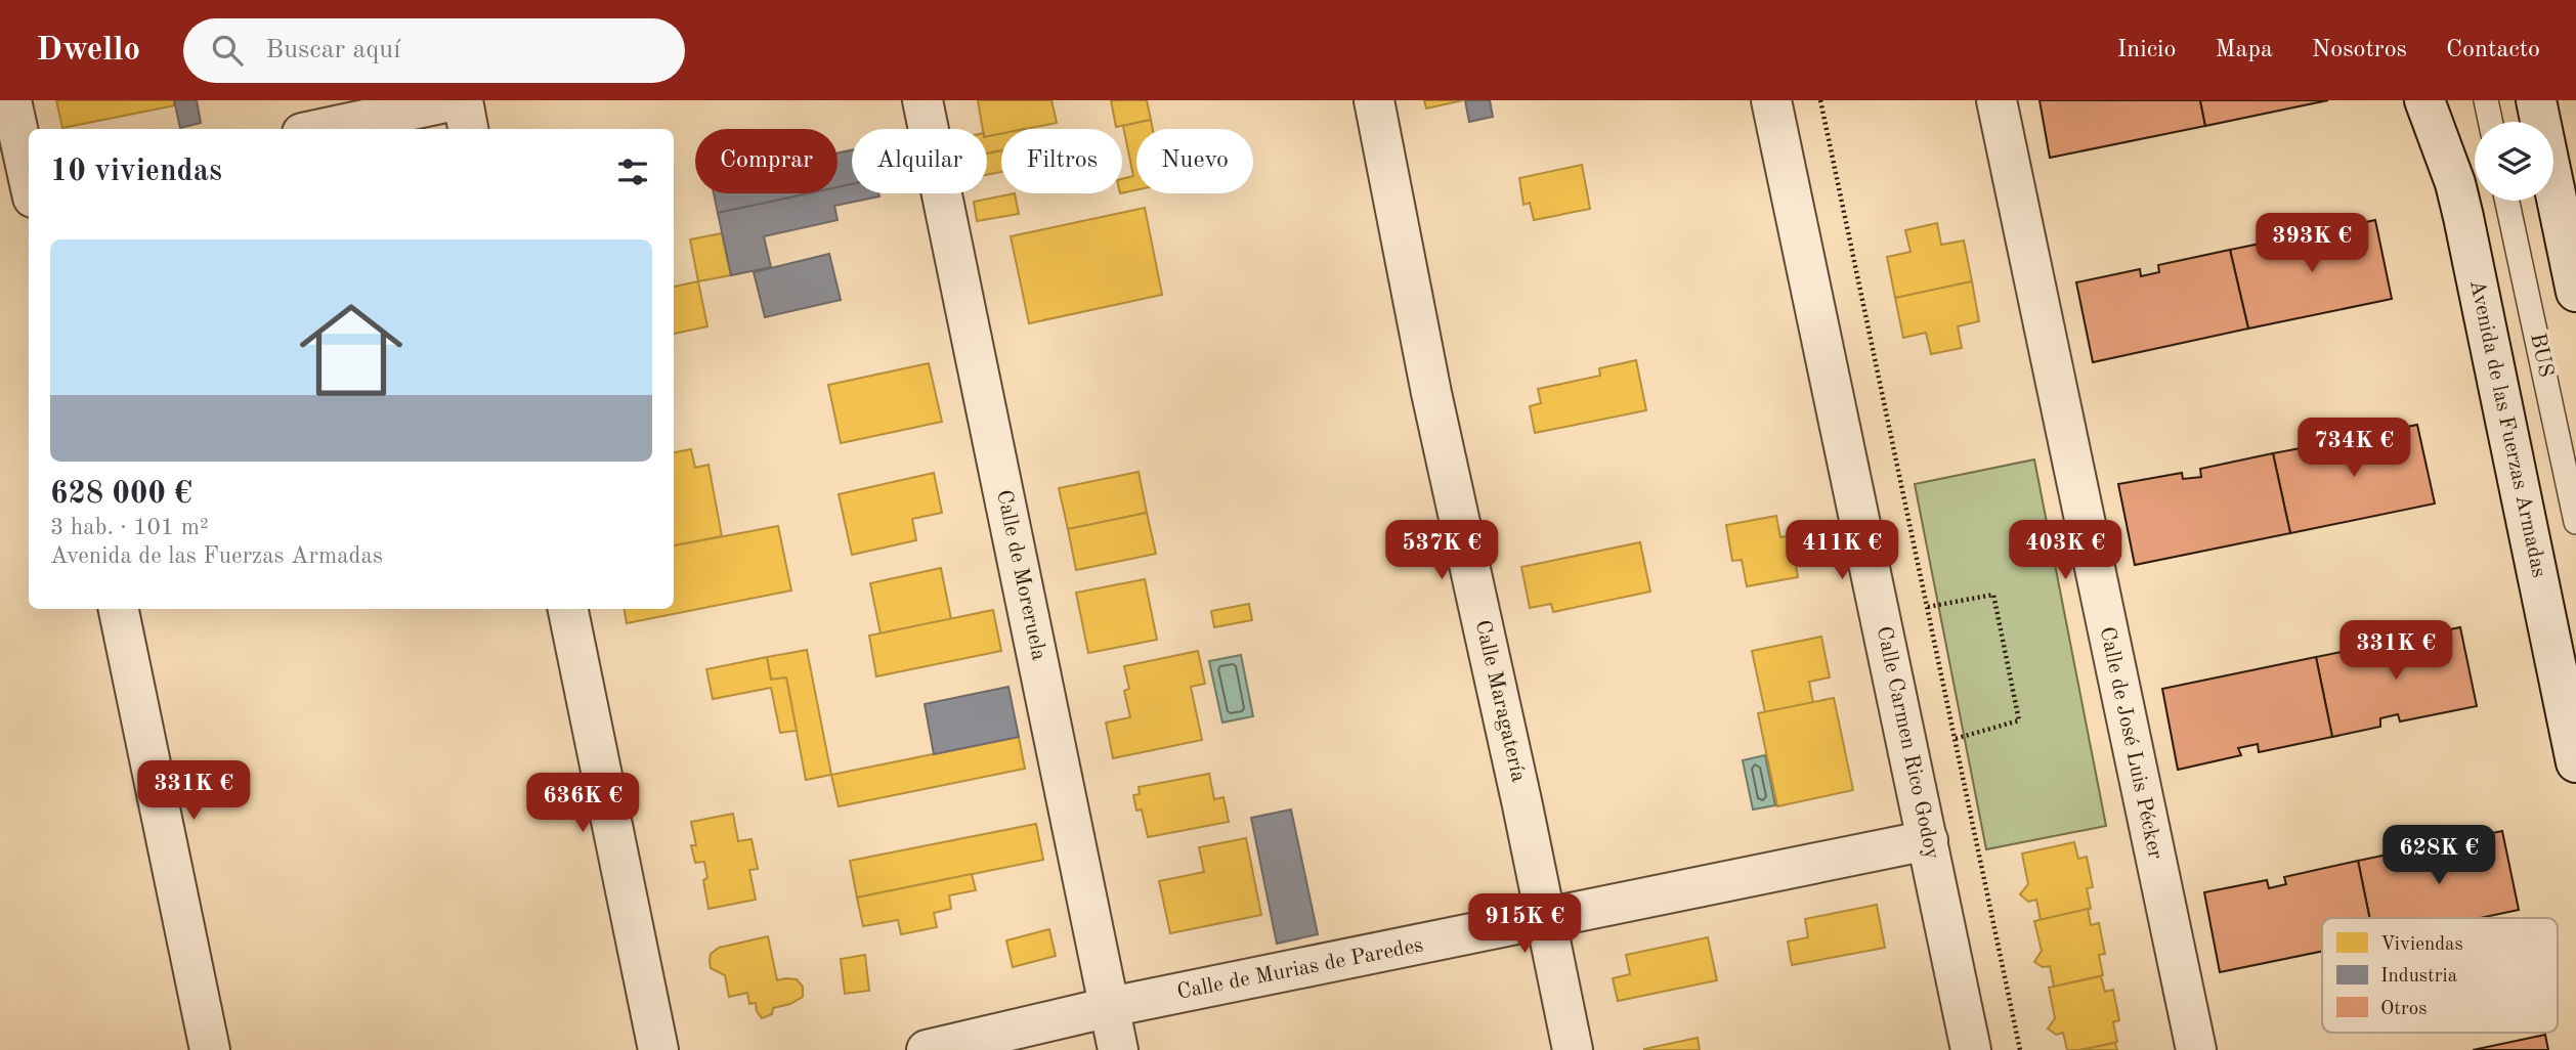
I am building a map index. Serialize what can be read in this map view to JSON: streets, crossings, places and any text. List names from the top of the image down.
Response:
{
  "streets": {
    "street": [
      "Avenida de las Fuerzas Armadas",
      "Calle de Moreruela",
      "Calle Maragatería",
      "Calle Carmen Rico Godoy",
      "Calle de José Luis Pécker",
      "Calle de Murias de Paredes"
    ],
    "lane": ["BUS"]
  },
  "crossings": [
    ["Calle de Moreruela", "Calle de Murias de Paredes"],
    ["Calle Maragatería", "Calle de Murias de Paredes"],
    ["Calle Carmen Rico Godoy", "Calle de Murias de Paredes"]
  ],
  "legend": ["Viviendas", "Industria", "Otros"],
  "page": {
    "header": "Dwello",
    "search": "Buscar aquí",
    "nav": [
      "Inicio",
      "Mapa",
      "Nosotros",
      "Contacto"
    ],
    "chip": [
      "Comprar",
      "Alquilar",
      "Filtros",
      "Nuevo"
    ],
    "heading": "10 viviendas",
    "price": [
      "393K €",
      "734K €",
      "537K €",
      "411K €",
      "403K €",
      "331K €",
      "331K €",
      "636K €",
      "628K €",
      "915K €"
    ],
    "list": [
      {
        "name": "628 000 €",
        "note": "3 hab. · 101 m² · Avenida de las Fuerzas Armadas"
      }
    ]
  }
}
